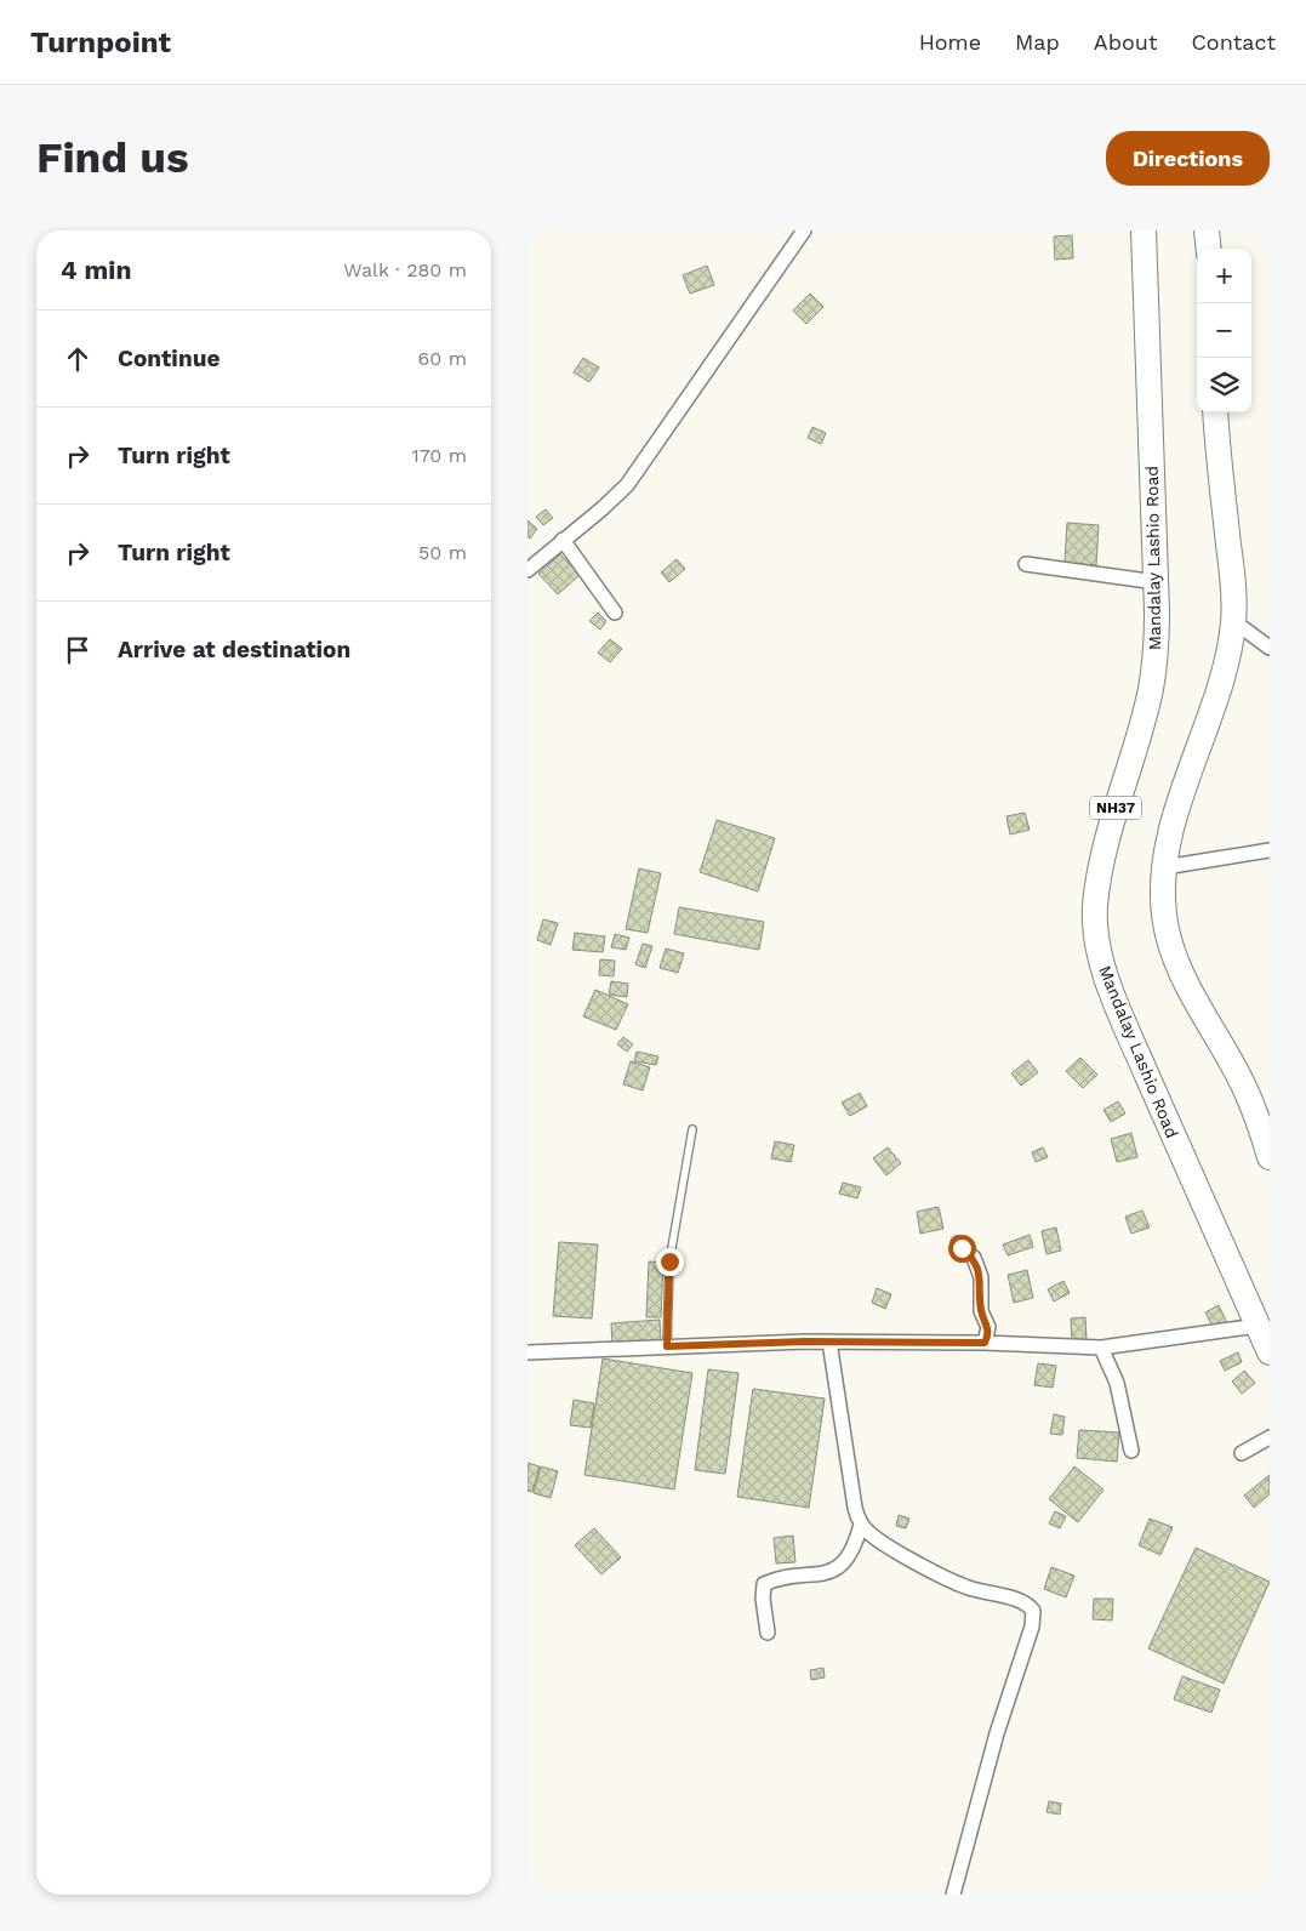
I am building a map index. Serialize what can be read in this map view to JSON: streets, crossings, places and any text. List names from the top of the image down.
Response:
{
  "streets": {
    "highway": ["Mandalay Lashio Road", "NH37"]
  },
  "page": {
    "header": "Turnpoint",
    "nav": [
      "Home",
      "Map",
      "About",
      "Contact"
    ],
    "buttons": "Directions",
    "title": "Find us",
    "heading": ["4 min", "Walk · 280 m"],
    "map_buttons": ["+", "−"],
    "list": [
      ["Continue", "60 m"],
      ["Turn right", "170 m"],
      ["Turn right", "50 m"],
      "Arrive at destination"
    ]
  }
}
